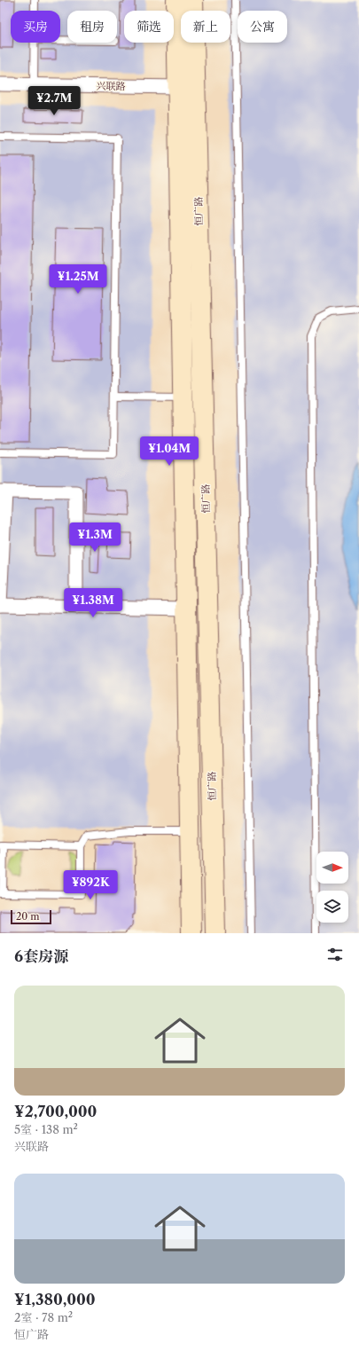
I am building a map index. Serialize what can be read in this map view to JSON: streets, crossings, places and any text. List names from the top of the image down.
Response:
{
  "streets": {
    "street": ["兴联路", "恒广路"]
  },
  "crossings": [
    ["兴联路", "恒广路"]
  ],
  "scale_bar": "20 m",
  "north": "right",
  "page": {
    "chip": [
      "买房",
      "租房",
      "筛选",
      "新上",
      "公寓"
    ],
    "price": [
      "¥2.7M",
      "¥1.25M",
      "¥1.04M",
      "¥1.3M",
      "¥1.38M",
      "¥892K"
    ],
    "scale": "20 m",
    "heading": "6套房源",
    "list": [
      {
        "name": "¥2,700,000",
        "note": "5室 · 138 m² · 兴联路"
      },
      {
        "name": "¥1,380,000",
        "note": "2室 · 78 m² · 恒广路"
      }
    ]
  }
}
